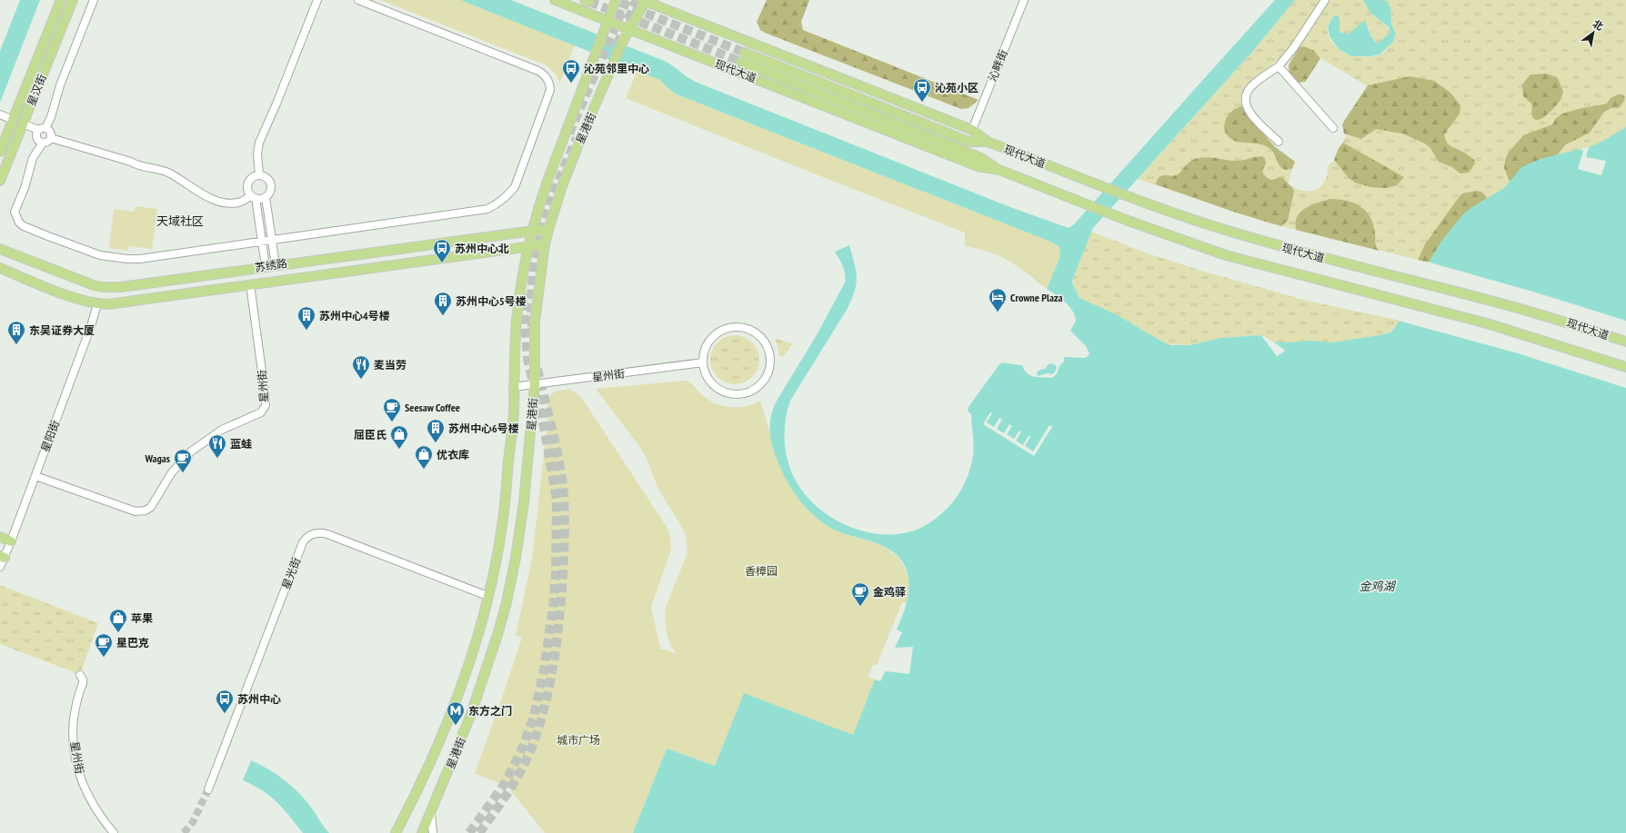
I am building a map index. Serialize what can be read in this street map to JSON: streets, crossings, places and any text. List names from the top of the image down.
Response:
{
  "streets": {
    "main road": [
      "现代大道",
      "星汉街",
      "星港街",
      "苏绣路"
    ],
    "street": [
      "沁畔街",
      "星州街",
      "星阳街",
      "星光街"
    ]
  },
  "crossings": [
    ["沁畔街", "现代大道"],
    ["现代大道", "星港街"],
    ["星港街", "苏绣路"],
    ["星港街", "星州街"],
    ["星港街", "星光街"],
    ["苏绣路", "星州街"],
    ["苏绣路", "星阳街"],
    ["星州街", "星阳街"]
  ],
  "districts": ["天域社区"],
  "water": ["金鸡湖"],
  "parks": ["香樟园", "城市广场"],
  "places": {
    "bus stop": [
      "沁苑邻里中心",
      "沁苑小区",
      "苏州中心北",
      "苏州中心"
    ],
    "hotel": ["Crowne Plaza"],
    "building": [
      "苏州中心5号楼",
      "苏州中心4号楼",
      "东吴证券大厦",
      "苏州中心6号楼"
    ],
    "restaurant": ["麦当劳", "蓝蛙"],
    "cafe": [
      "Seesaw Coffee",
      "Wagas",
      "金鸡驿",
      "星巴克"
    ],
    "shop": ["屈臣氏", "优衣库", "苹果"],
    "metro station": ["东方之门"]
  },
  "north": "top right"
}
